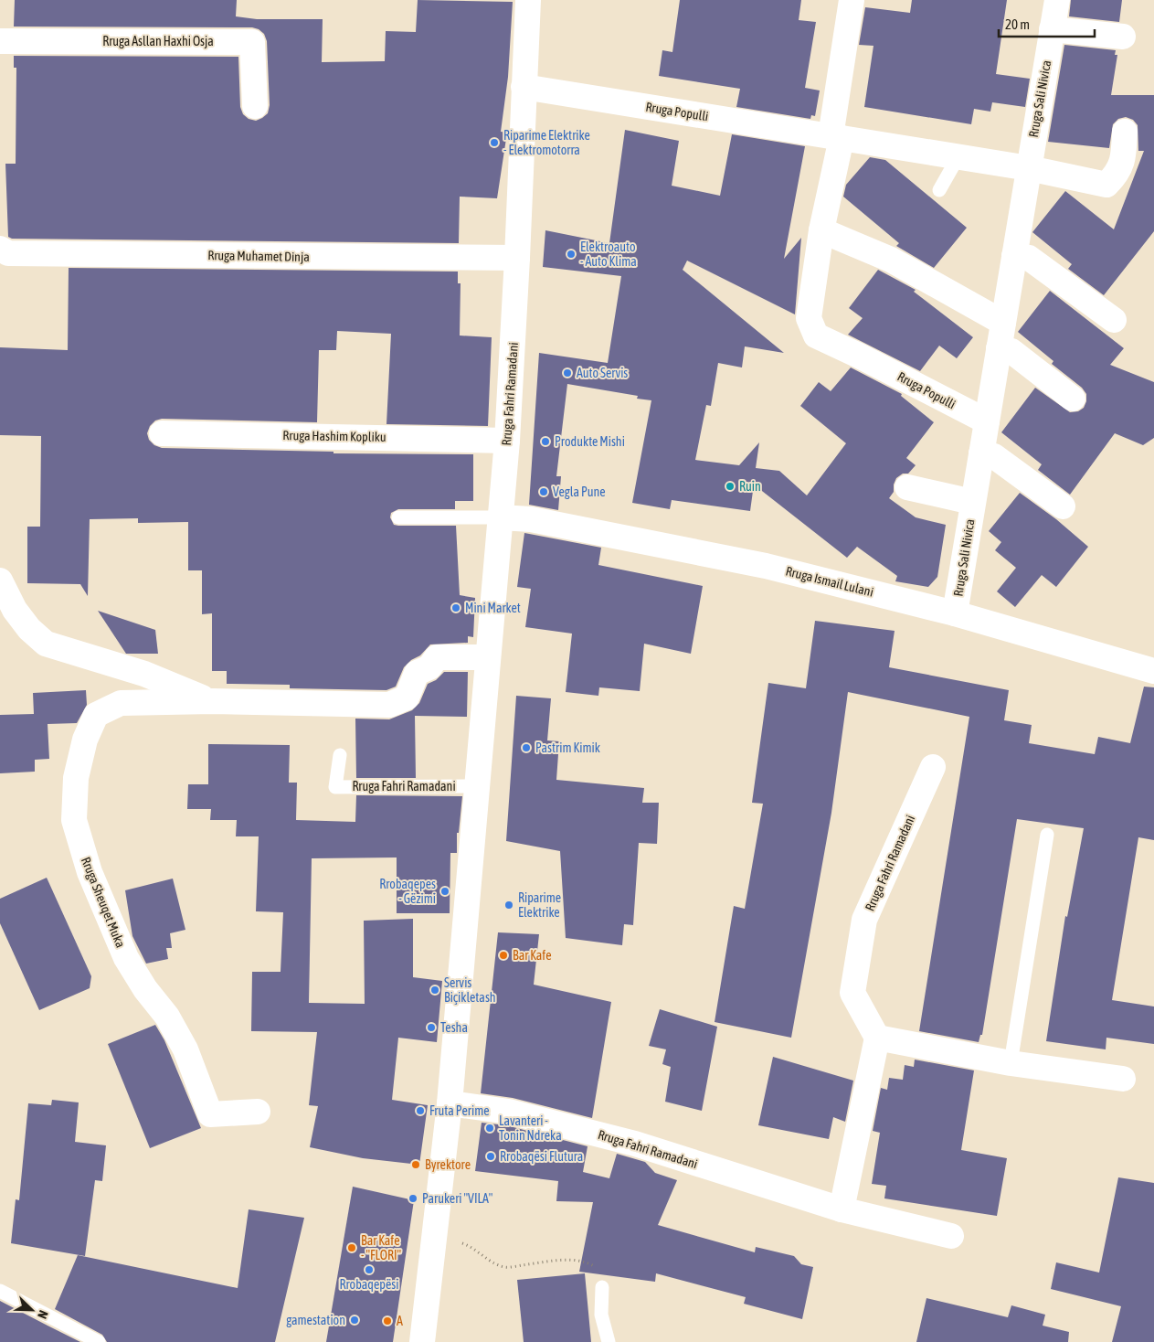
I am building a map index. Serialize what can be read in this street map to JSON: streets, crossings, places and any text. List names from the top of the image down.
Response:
{
  "streets": {
    "street": [
      "Rruga Asllan Haxhi Osja",
      "Rruga Sali Nivica",
      "Rruga Populli",
      "Rruga Muhamet Dinja",
      "Rruga Fahri Ramadani",
      "Rruga Hashim Kopliku",
      "Rruga Ismail Lulani",
      "Rruga Sheuqet Muka"
    ]
  },
  "crossings": [
    ["Rruga Sali Nivica", "Rruga Populli"],
    ["Rruga Sali Nivica", "Rruga Ismail Lulani"],
    ["Rruga Populli", "Rruga Fahri Ramadani"],
    ["Rruga Muhamet Dinja", "Rruga Fahri Ramadani"],
    ["Rruga Fahri Ramadani", "Rruga Hashim Kopliku"],
    ["Rruga Fahri Ramadani", "Rruga Ismail Lulani"],
    ["Rruga Fahri Ramadani", "Rruga Sheuqet Muka"]
  ],
  "places": [
    "Riparime Elektrike - Elektromotorra",
    "Elektroauto - Auto Klima",
    "Auto Servis",
    "Produkte Mishi",
    "Ruin",
    "Vegla Pune",
    "Mini Market",
    "Pastrim Kimik",
    "Rrobaqepes - Gëzimi",
    "Riparime Elektrike",
    "Bar Kafe",
    "Servis Biçikletash",
    "Tesha",
    "Fruta Perime",
    "Lavanteri - Tonin Ndreka",
    "Rrobaqësi Flutura",
    "Byrektore",
    "Parukeri \"VILA\"",
    "Bar Kafe - \"FLORI\"",
    "Rrobaqepësi",
    "gamestation",
    "A"
  ],
  "scale_bar": "20 m",
  "north": "bottom right"
}
